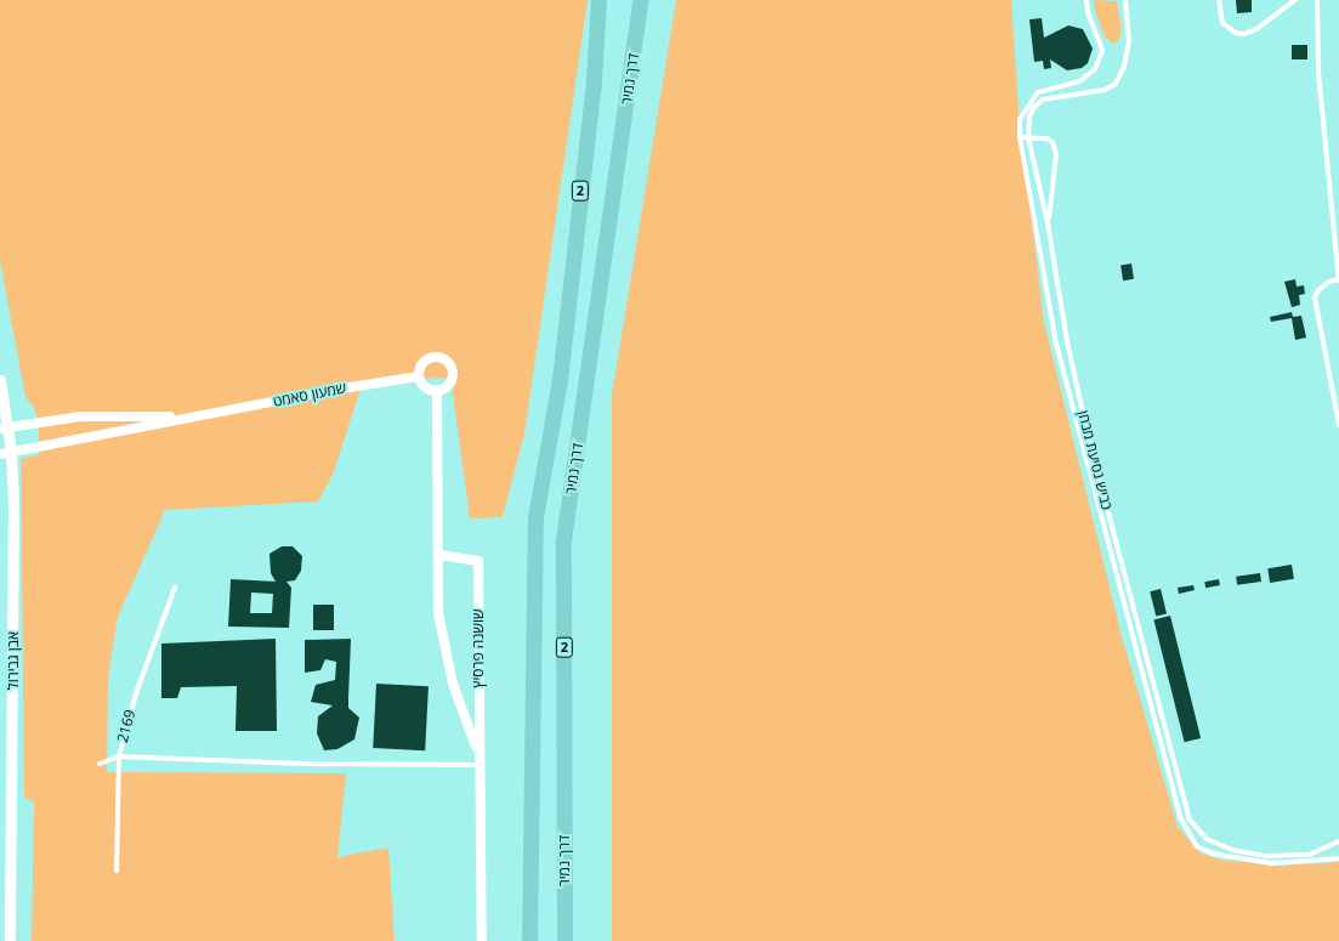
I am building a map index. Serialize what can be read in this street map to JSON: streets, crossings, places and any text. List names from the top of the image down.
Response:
{
  "streets": {
    "highway": ["דרך נמיר", "2"],
    "street": ["שמעון סאמט", "שושנה פרסיץ", "אבן גבירול"],
    "lane": ["כביש נסיעת מבחן", "2169"]
  },
  "crossings": [
    ["שמעון סאמט", "אבן גבירול"]
  ]
}
